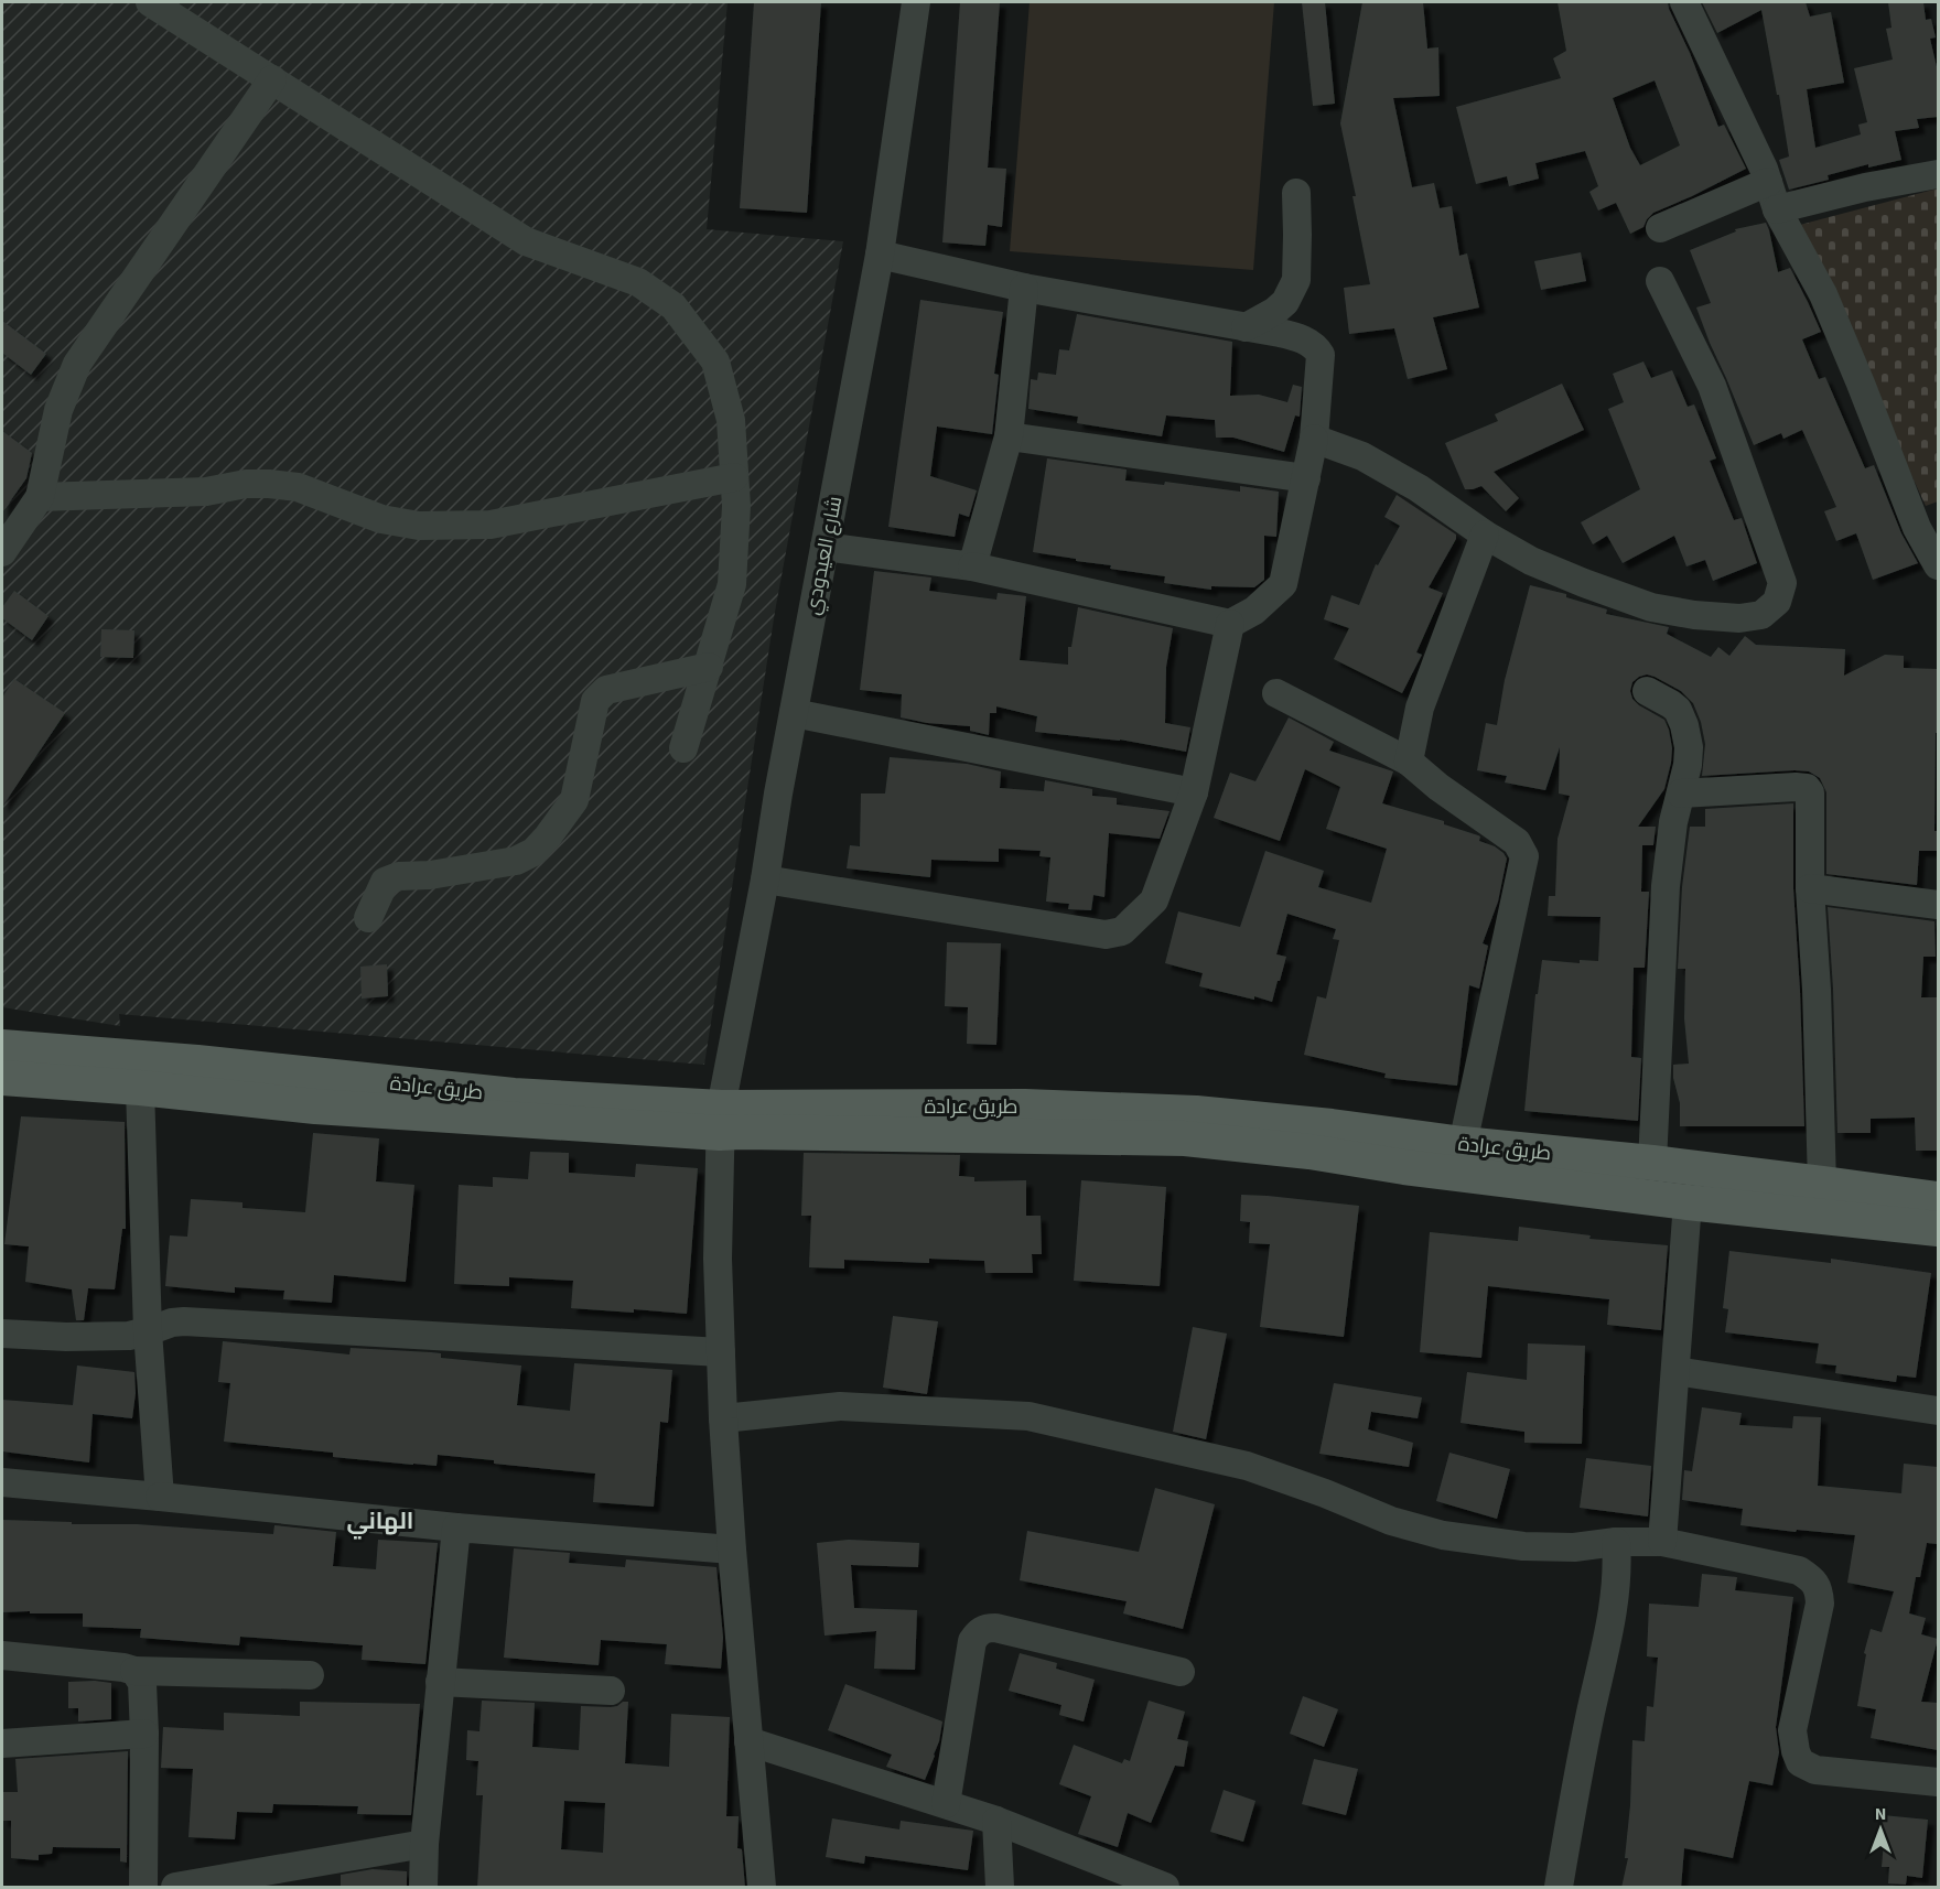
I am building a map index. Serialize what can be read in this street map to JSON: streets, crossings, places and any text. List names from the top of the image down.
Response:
{
  "streets": {
    "main road": ["طريق عرادة"],
    "street": ["شارع العيدودي"]
  },
  "crossings": [
    ["شارع العيدودي", "طريق عرادة"]
  ],
  "districts": ["الهاني"],
  "north": "top"
}
